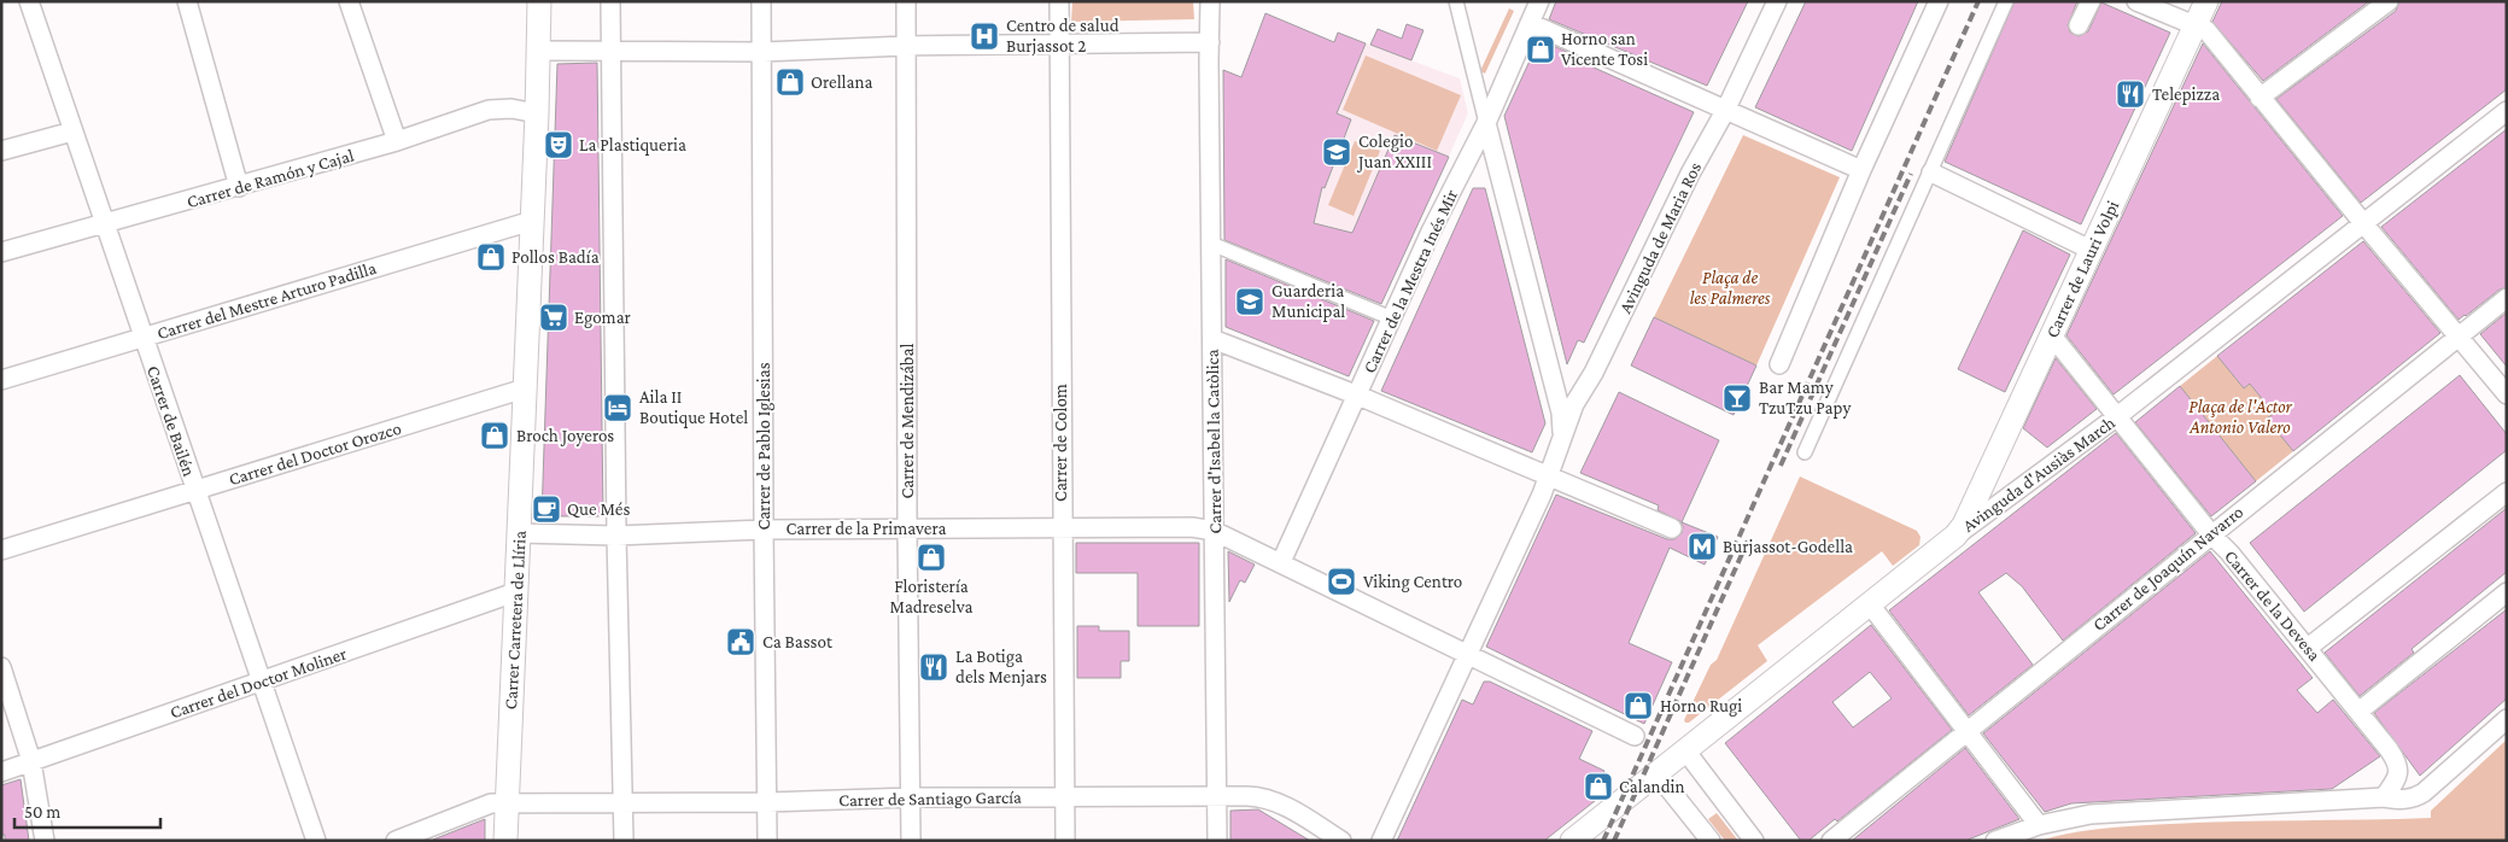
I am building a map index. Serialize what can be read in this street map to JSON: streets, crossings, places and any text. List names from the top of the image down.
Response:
{
  "streets": {
    "street": [
      "Carrer de Ramón y Cajal",
      "Avinguda de Maria Ros",
      "Carrer de Lauri Volpi",
      "Carrer de la Mestra Inés Mir",
      "Carrer del Mestre Arturo Padilla",
      "Carrer de Bailén",
      "Carrer de Mendizábal",
      "Carrer d'Isabel la Catòlica",
      "Carrer de Colom",
      "Carrer de Pablo Iglesias",
      "Carrer del Doctor Orozco",
      "Avinguda d'Ausiàs March",
      "Carrer de la Primavera",
      "Carrer de Joaquín Navarro",
      "Carrer de la Devesa",
      "Carrer Carretera de Llíria",
      "Carrer del Doctor Moliner",
      "Carrer de Santiago García"
    ]
  },
  "crossings": [
    ["Carrer de Ramón y Cajal", "Carrer de Bailén"],
    ["Carrer de Ramón y Cajal", "Carrer Carretera de Llíria"],
    ["Avinguda de Maria Ros", "Carrer de la Primavera"],
    ["Carrer de Lauri Volpi", "Avinguda d'Ausiàs March"],
    ["Carrer de Lauri Volpi", "Carrer de la Devesa"],
    ["Carrer de la Mestra Inés Mir", "Carrer de la Primavera"],
    ["Carrer del Mestre Arturo Padilla", "Carrer de Bailén"],
    ["Carrer del Mestre Arturo Padilla", "Carrer Carretera de Llíria"],
    ["Carrer de Bailén", "Carrer del Doctor Orozco"],
    ["Carrer de Bailén", "Carrer del Doctor Moliner"],
    ["Carrer de Mendizábal", "Carrer de la Primavera"],
    ["Carrer de Mendizábal", "Carrer de Santiago García"],
    ["Carrer d'Isabel la Catòlica", "Carrer de la Primavera"],
    ["Carrer d'Isabel la Catòlica", "Carrer de Santiago García"],
    ["Carrer de Colom", "Carrer de la Primavera"],
    ["Carrer de Colom", "Carrer de Santiago García"],
    ["Carrer de Pablo Iglesias", "Carrer de la Primavera"],
    ["Carrer de Pablo Iglesias", "Carrer de Santiago García"],
    ["Carrer del Doctor Orozco", "Carrer Carretera de Llíria"],
    ["Avinguda d'Ausiàs March", "Carrer de la Devesa"],
    ["Carrer de la Primavera", "Carrer Carretera de Llíria"],
    ["Carrer de Joaquín Navarro", "Carrer de la Devesa"],
    ["Carrer Carretera de Llíria", "Carrer del Doctor Moliner"],
    ["Carrer Carretera de Llíria", "Carrer de Santiago García"]
  ],
  "parks": ["Plaça de les Palmeres", "Plaça de l'Actor Antonio Valero"],
  "places": {
    "hospital": ["Centro de salud Burjassot 2"],
    "shop": [
      "Horno san Vicente Tosi",
      "Orellana",
      "Pollos Badía",
      "Broch Joyeros",
      "Floristería Madreselva",
      "Horno Rugi",
      "Calandin"
    ],
    "restaurant": ["Telepizza", "La Botiga dels Menjars"],
    "theatre": ["La Plastiqueria"],
    "school or university": ["Colegio Juan XXIII", "Guarderia Municipal"],
    "supermarket": ["Egomar"],
    "bar": ["Bar Mamy TzuTzu Papy"],
    "hotel": ["Aila II Boutique Hotel"],
    "cafe": ["Que Més"],
    "metro station": ["Burjassot-Godella"],
    "sports": ["Viking Centro"],
    "public building": ["Ca Bassot"]
  },
  "scale_bar": "50 m"
}
